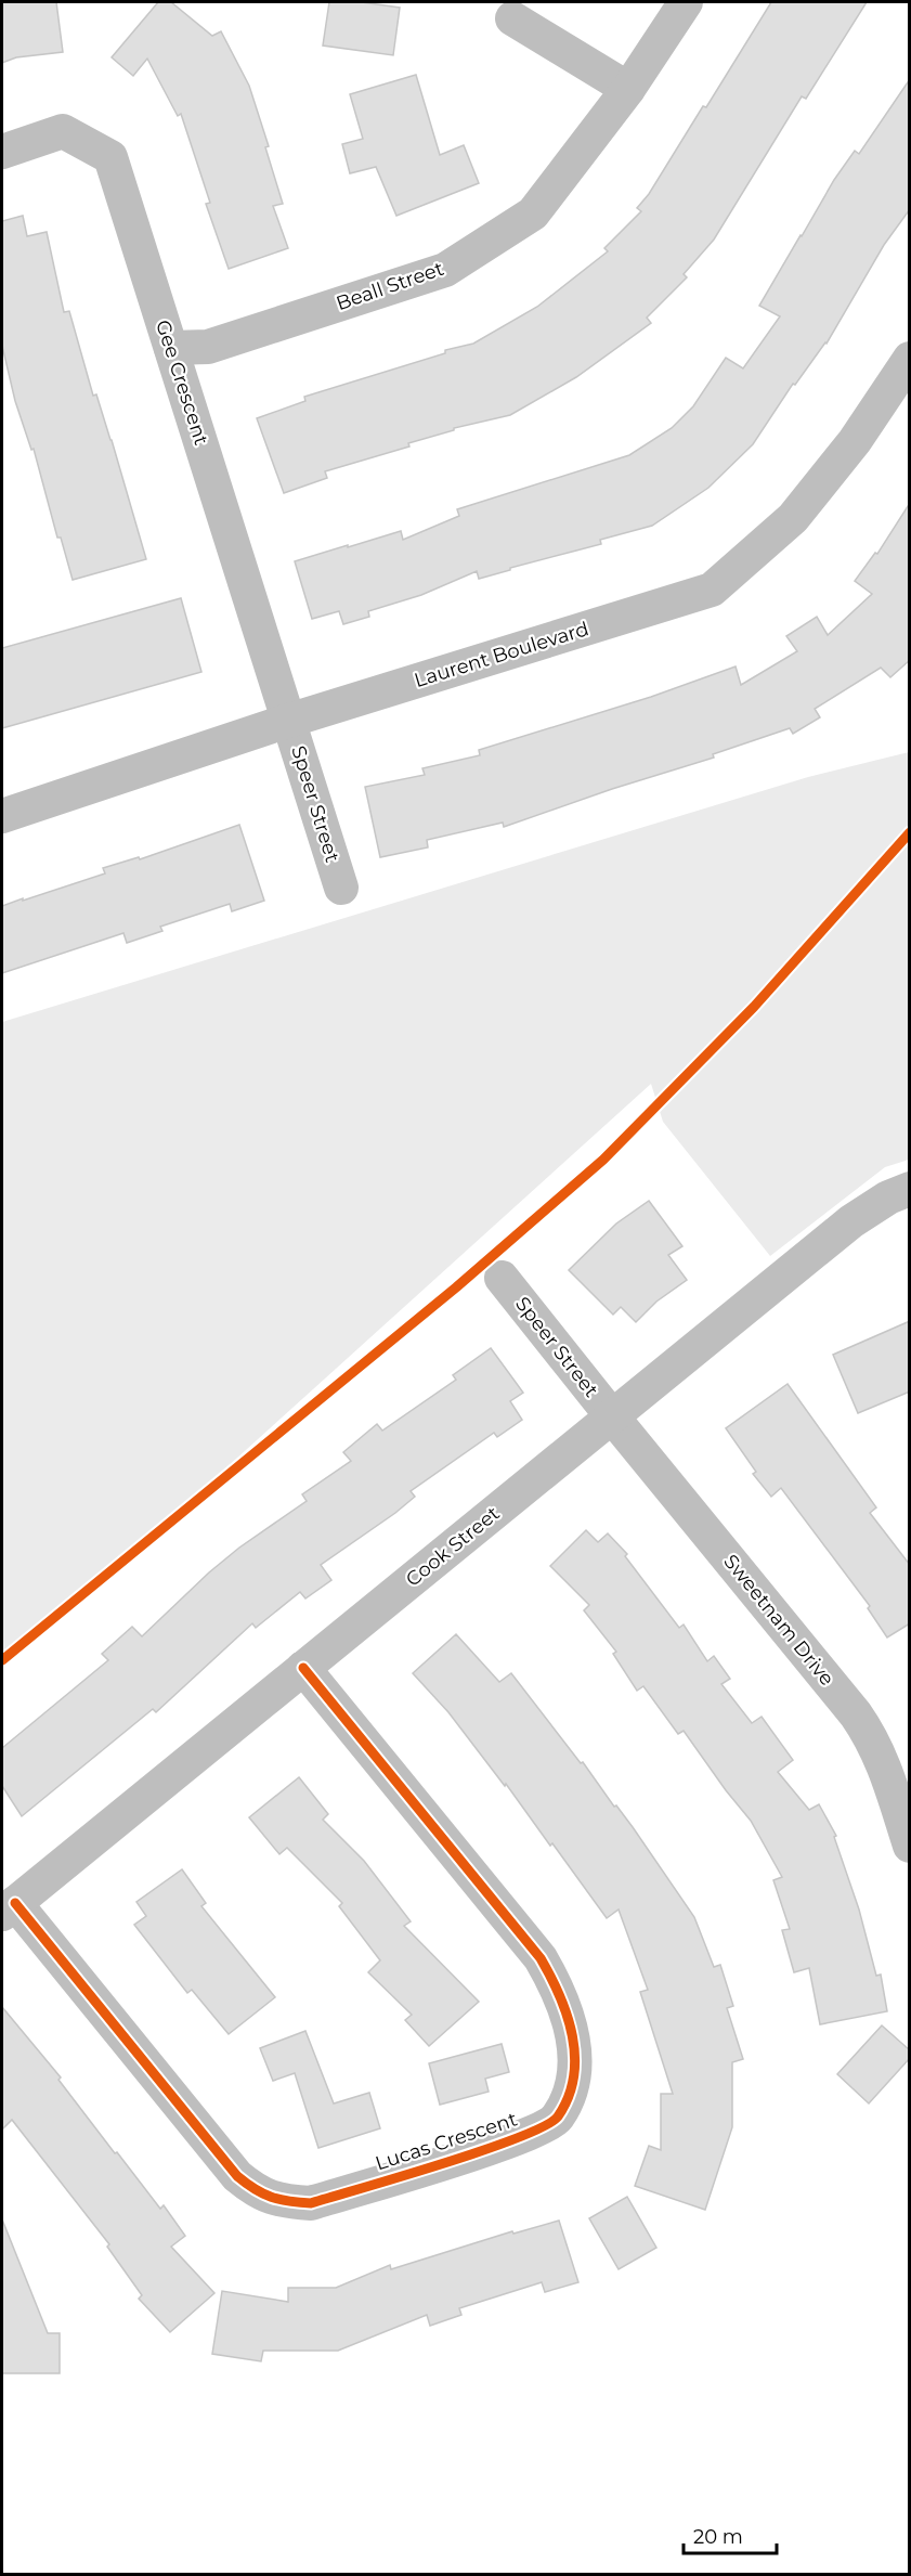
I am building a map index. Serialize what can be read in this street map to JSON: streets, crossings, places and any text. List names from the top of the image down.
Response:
{
  "streets": {
    "street": [
      "Beall Street",
      "Gee Crescent",
      "Laurent Boulevard",
      "Speer Street",
      "Cook Street",
      "Sweetnam Drive",
      "Lucas Crescent"
    ]
  },
  "crossings": [
    ["Beall Street", "Gee Crescent"],
    ["Gee Crescent", "Laurent Boulevard"],
    ["Gee Crescent", "Speer Street"],
    ["Laurent Boulevard", "Speer Street"],
    ["Speer Street", "Cook Street"],
    ["Speer Street", "Sweetnam Drive"],
    ["Cook Street", "Sweetnam Drive"],
    ["Cook Street", "Lucas Crescent"]
  ],
  "scale_bar": "20 m"
}
